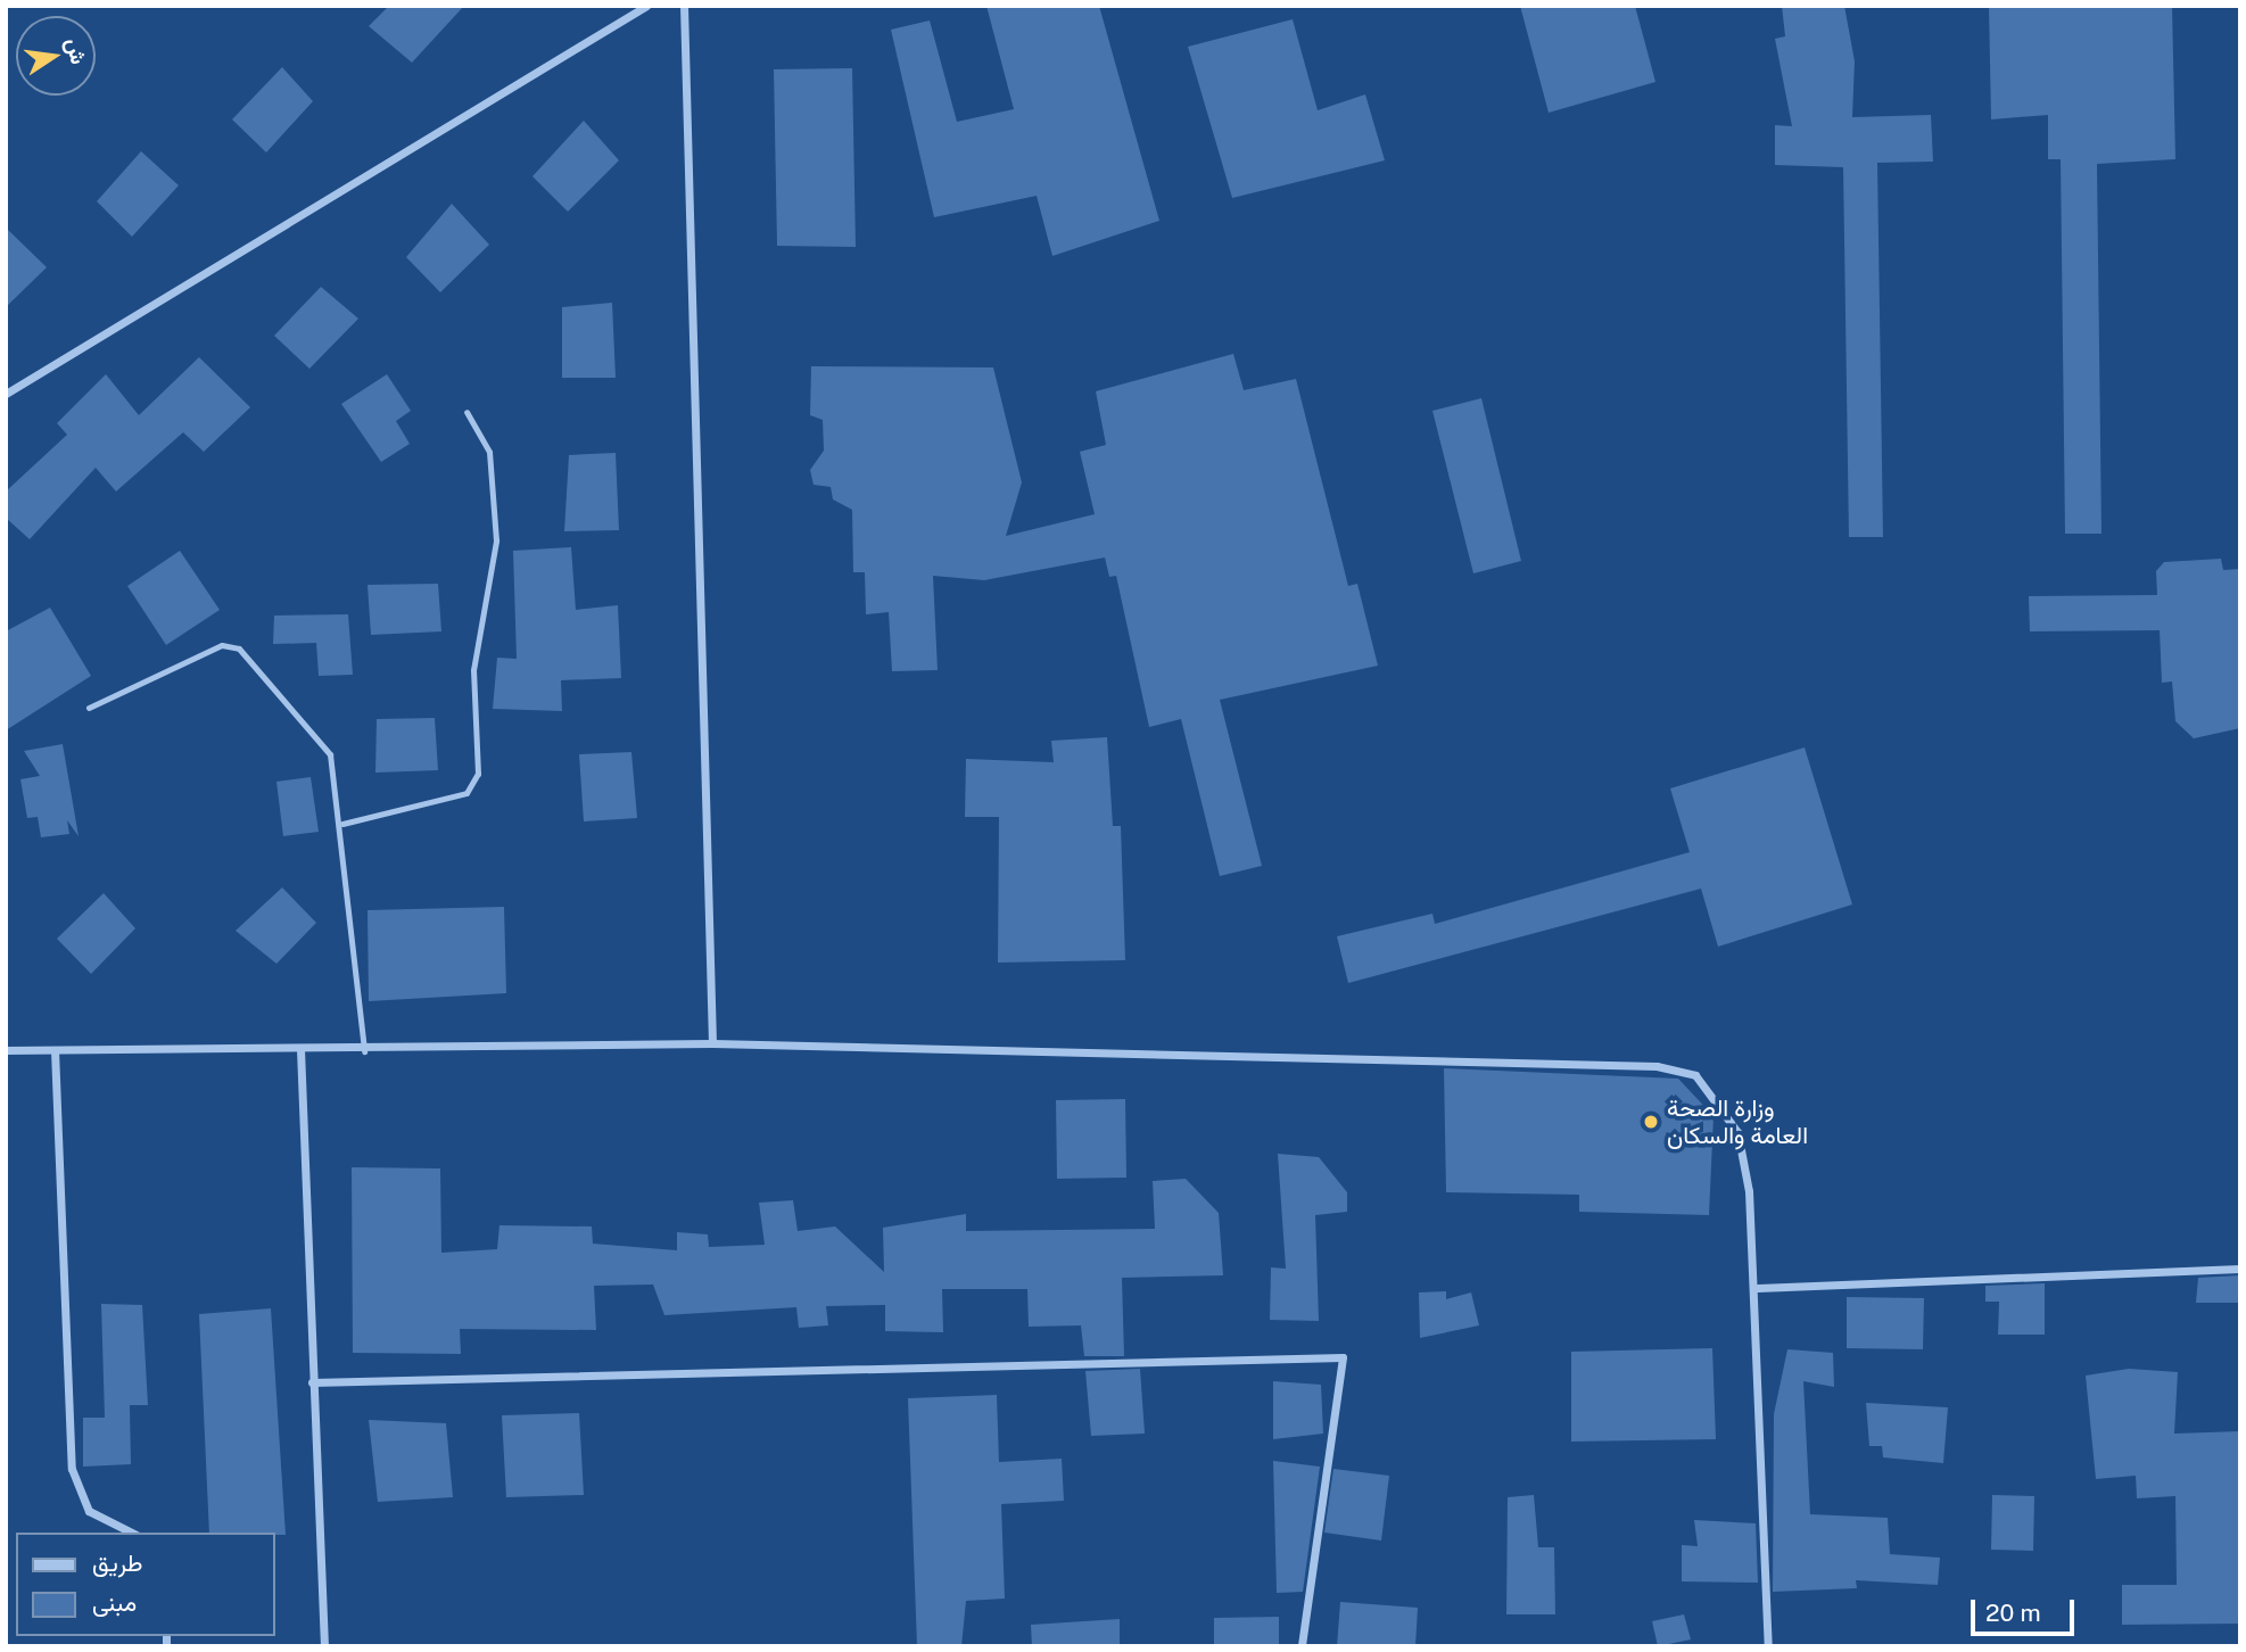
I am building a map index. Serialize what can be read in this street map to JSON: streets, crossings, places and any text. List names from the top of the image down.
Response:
{
  "places": ["وزارة الصحة العامة والسكان"],
  "legend": ["طريق", "مبنى"],
  "scale_bar": "20 m",
  "north": "right"
}
